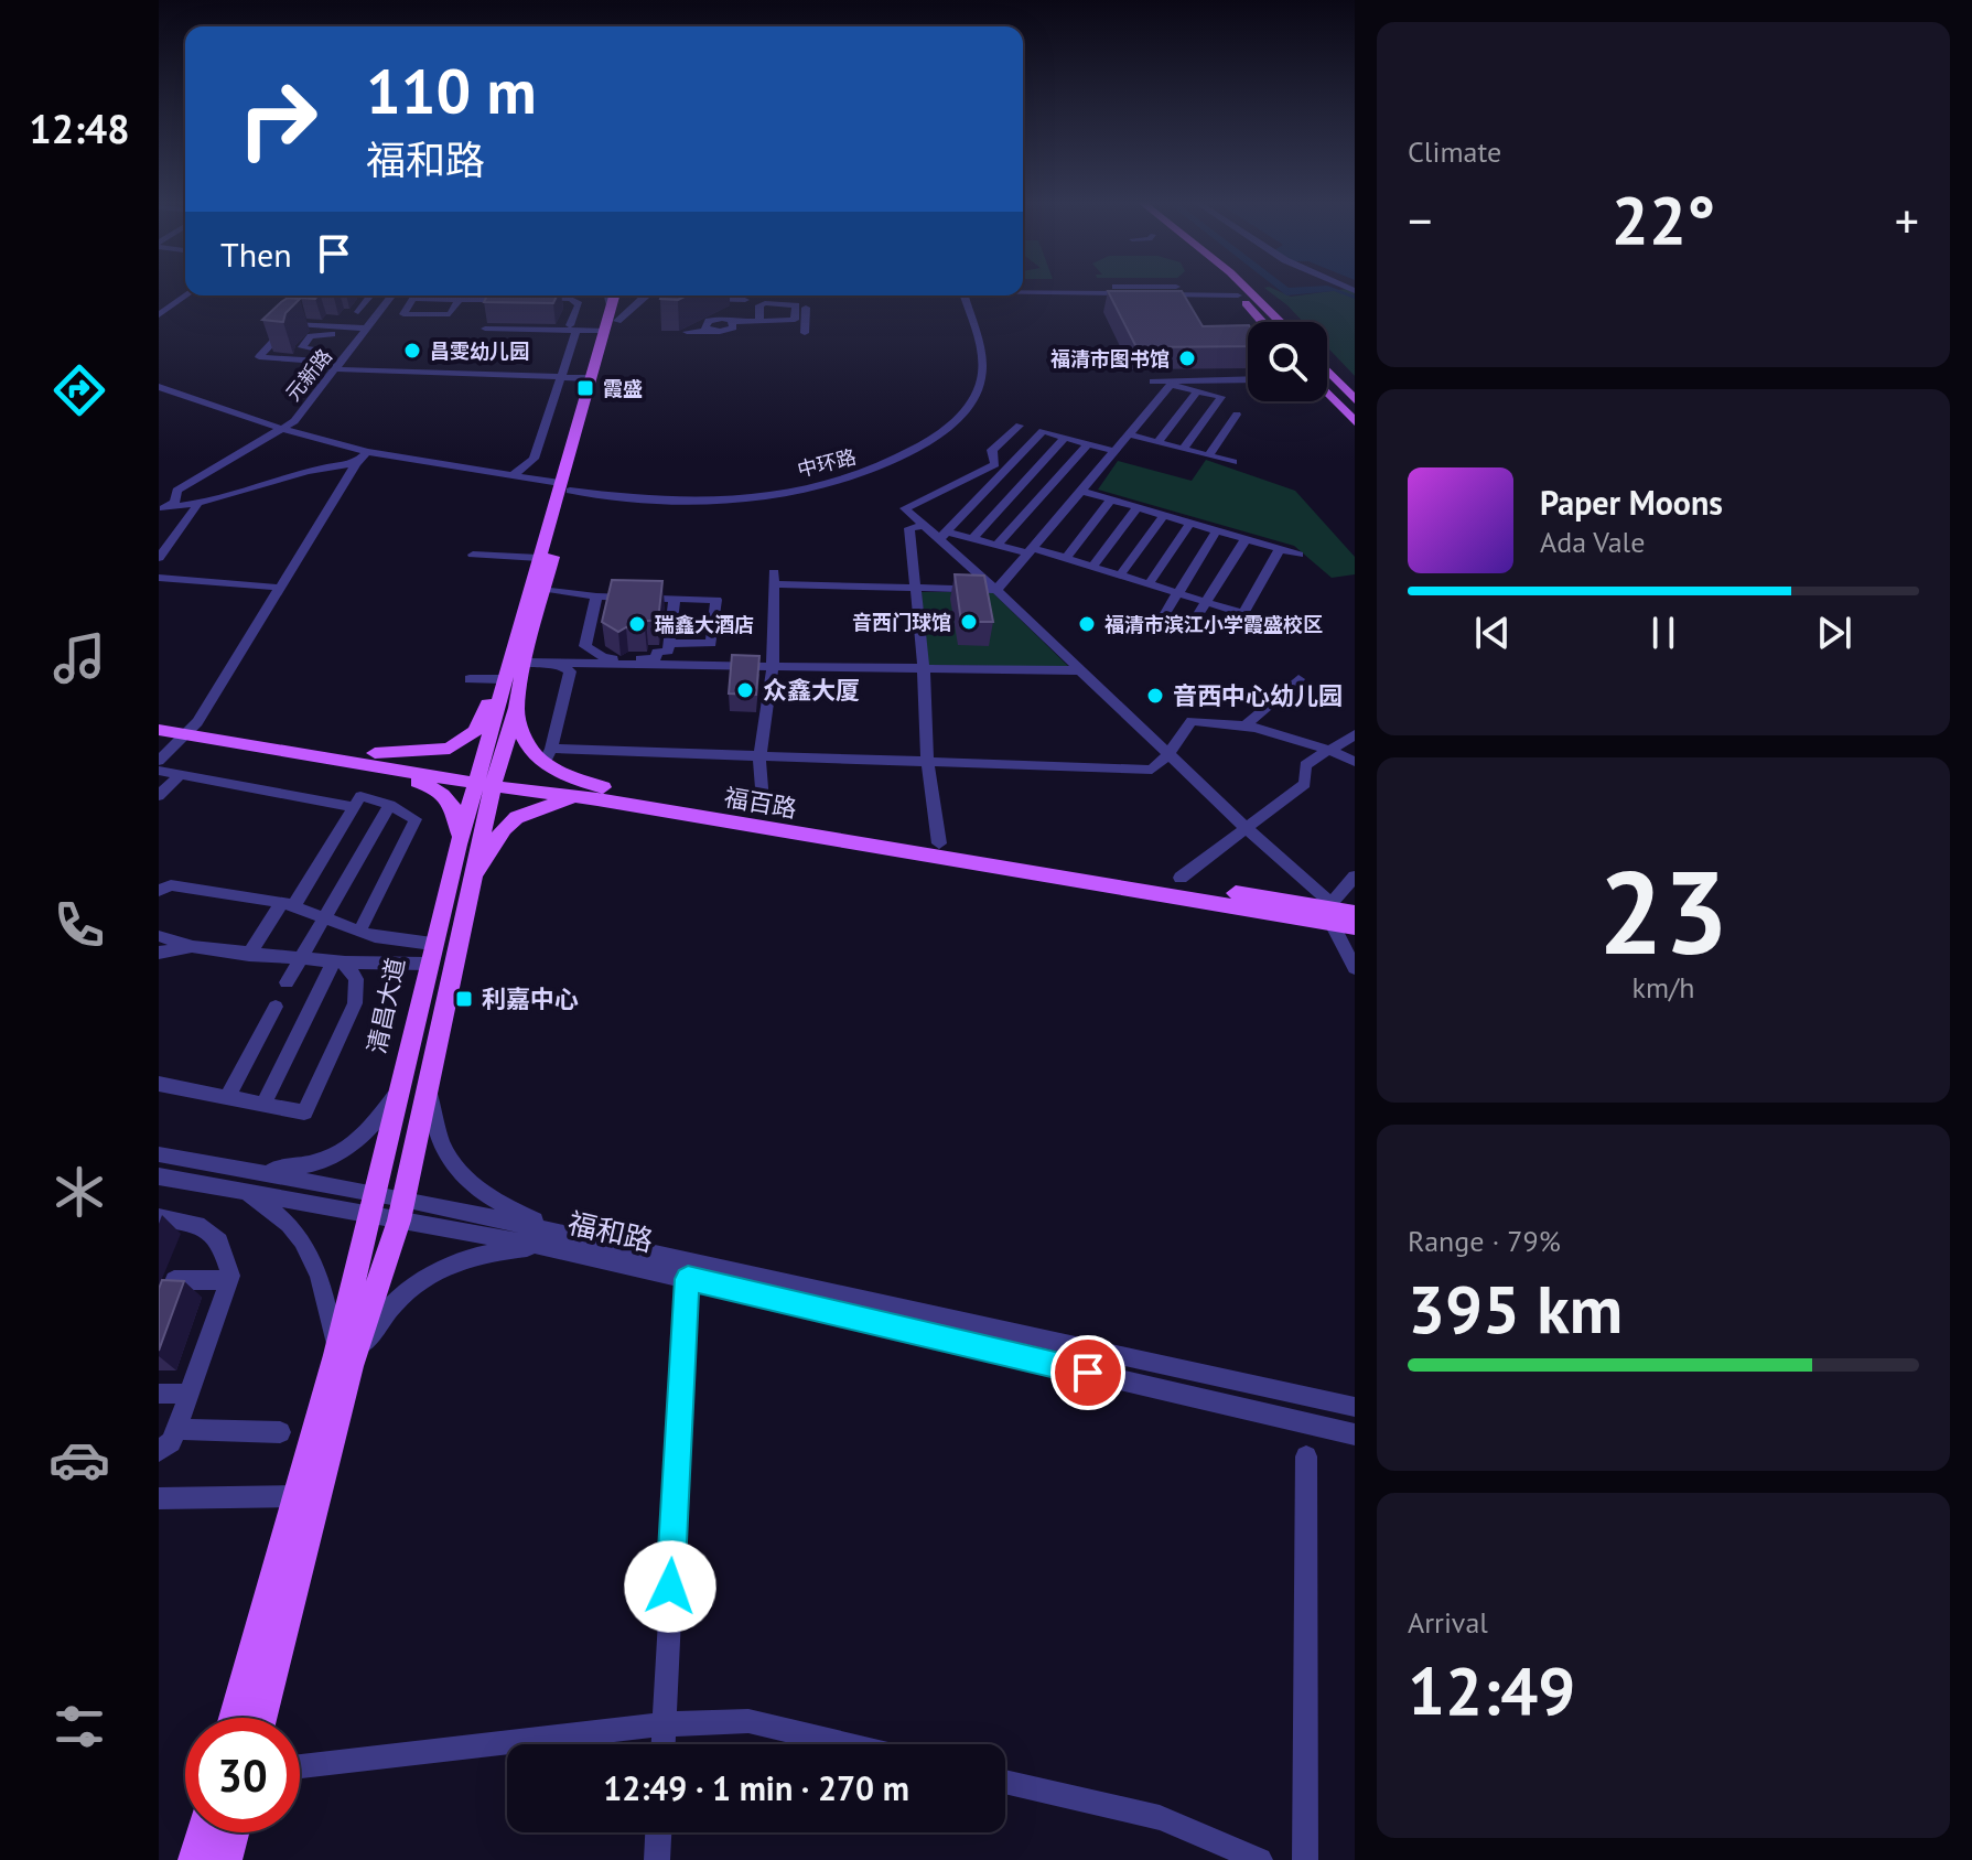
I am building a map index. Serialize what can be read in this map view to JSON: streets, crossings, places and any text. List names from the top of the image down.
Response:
{
  "streets": {
    "main road": ["福百路", "清昌大道"],
    "street": ["元新路", "中环路", "福和路"]
  },
  "crossings": [
    ["元新路", "中环路"],
    ["中环路", "清昌大道"],
    ["福百路", "清昌大道"],
    ["清昌大道", "福和路"]
  ],
  "places": {
    "other": [
      "昌雯幼儿园",
      "福清市图书馆",
      "音西门球馆",
      "瑞鑫大酒店",
      "福清市滨江小学霞盛校区",
      "众鑫大厦",
      "音西中心幼儿园"
    ],
    "transit": ["霞盛", "利嘉中心"]
  },
  "page": {
    "tabs": "12:48",
    "tile": [
      "Climate",
      ["23", "km/h"],
      ["Range · 79%", "395 km"],
      ["Arrival", "12:49"]
    ],
    "turn": ["110 m", "福和路"],
    "heat": ["−", "22°", "+"],
    "then": "Then",
    "song": ["Paper Moons", "Ada Vale"],
    "limit": "30",
    "trip": "12:49 · 1 min · 270 m"
  }
}
